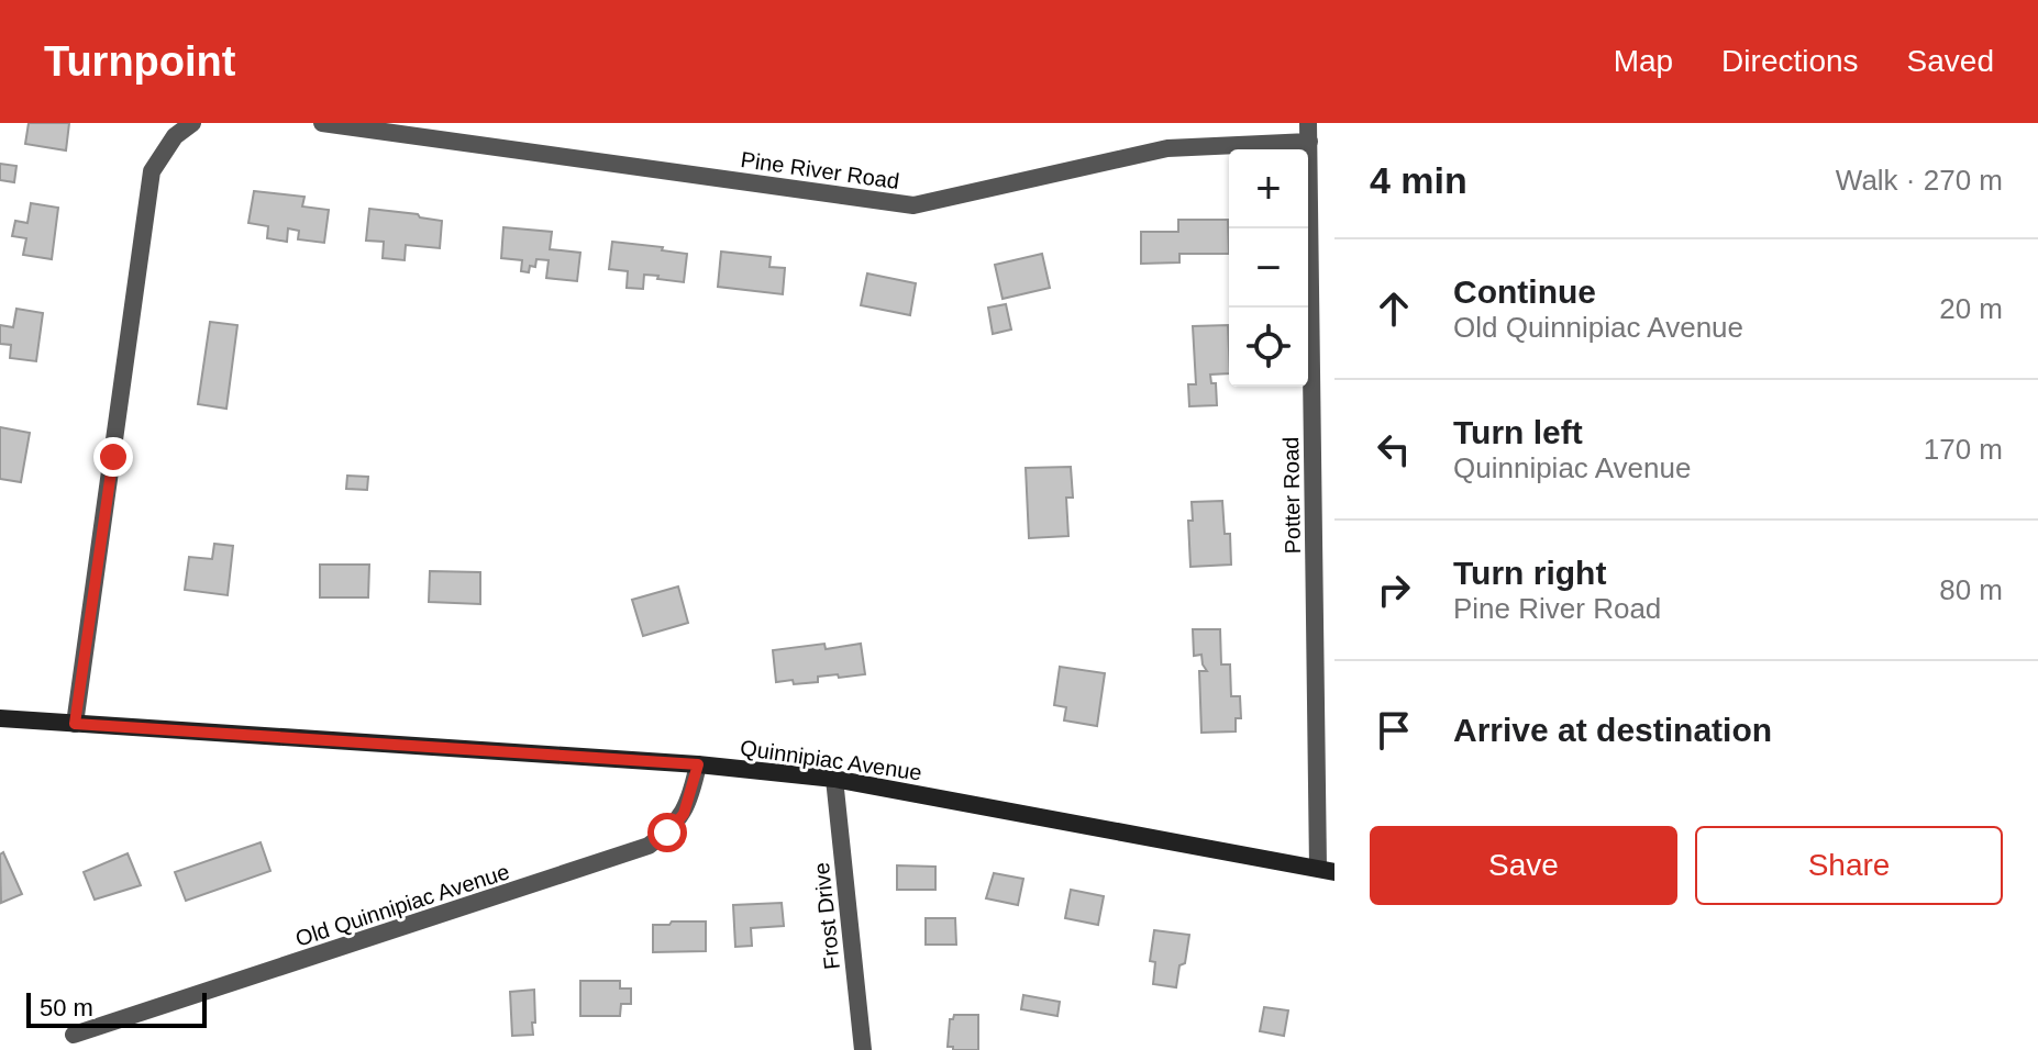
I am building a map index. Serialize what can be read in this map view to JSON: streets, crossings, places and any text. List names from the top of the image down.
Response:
{
  "streets": {
    "main road": ["Quinnipiac Avenue"],
    "street": [
      "Pine River Road",
      "Potter Road",
      "Old Quinnipiac Avenue",
      "Frost Drive"
    ]
  },
  "crossings": [
    ["Pine River Road", "Potter Road"],
    ["Potter Road", "Quinnipiac Avenue"],
    ["Quinnipiac Avenue", "Old Quinnipiac Avenue"],
    ["Quinnipiac Avenue", "Frost Drive"]
  ],
  "scale_bar": "50 m",
  "page": {
    "header": "Turnpoint",
    "nav": ["Map", "Directions", "Saved"],
    "heading": ["4 min", "Walk · 270 m"],
    "map_buttons": ["+", "−"],
    "list": [
      ["Continue", "Old Quinnipiac Avenue", "20 m"],
      ["Turn left", "Quinnipiac Avenue", "170 m"],
      ["Turn right", "Pine River Road", "80 m"],
      "Arrive at destination"
    ],
    "buttons": ["Save", "Share"],
    "scale": "50 m"
  }
}
